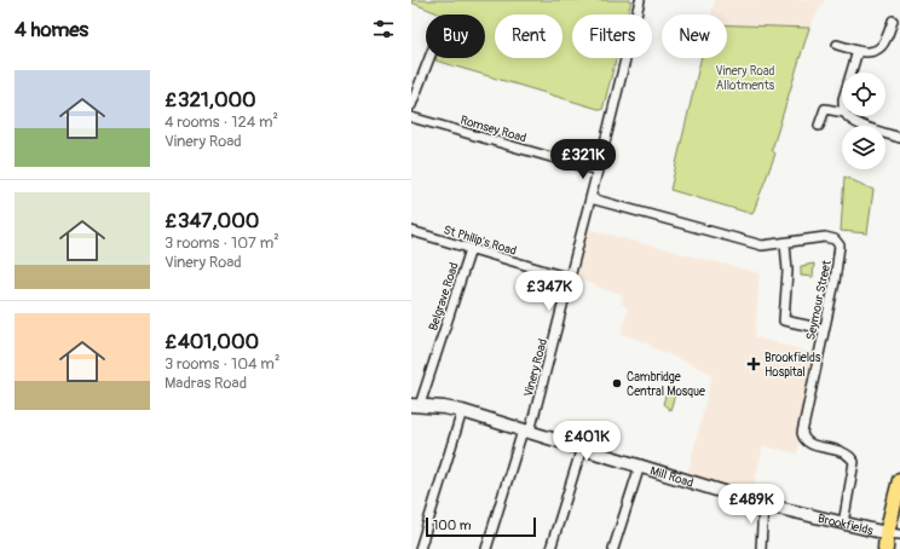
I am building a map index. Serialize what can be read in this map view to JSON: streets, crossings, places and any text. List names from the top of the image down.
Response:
{
  "streets": {
    "street": [
      "Romsey Road",
      "St Philip's Road",
      "Belgrave Road",
      "Seymour Street",
      "Vinery Road",
      "Mill Road",
      "Brookfields"
    ]
  },
  "crossings": [
    ["Romsey Road", "Vinery Road"],
    ["St Philip's Road", "Belgrave Road"],
    ["St Philip's Road", "Vinery Road"],
    ["Belgrave Road", "Mill Road"],
    ["Seymour Street", "Vinery Road"],
    ["Seymour Street", "Brookfields"],
    ["Vinery Road", "Mill Road"],
    ["Mill Road", "Brookfields"]
  ],
  "parks": ["Vinery Road Allotments"],
  "places": {
    "health": ["Brookfields Hospital"],
    "other": ["Cambridge Central Mosque"]
  },
  "scale_bar": "100 m",
  "page": {
    "heading": "4 homes",
    "chip": [
      "Buy",
      "Rent",
      "Filters",
      "New"
    ],
    "list": [
      {
        "name": "£321,000",
        "note": "4 rooms · 124 m² · Vinery Road"
      },
      {
        "name": "£347,000",
        "note": "3 rooms · 107 m² · Vinery Road"
      },
      {
        "name": "£401,000",
        "note": "3 rooms · 104 m² · Madras Road"
      }
    ],
    "price": [
      "£321K",
      "£347K",
      "£401K",
      "£489K"
    ],
    "scale": "100 m"
  }
}
